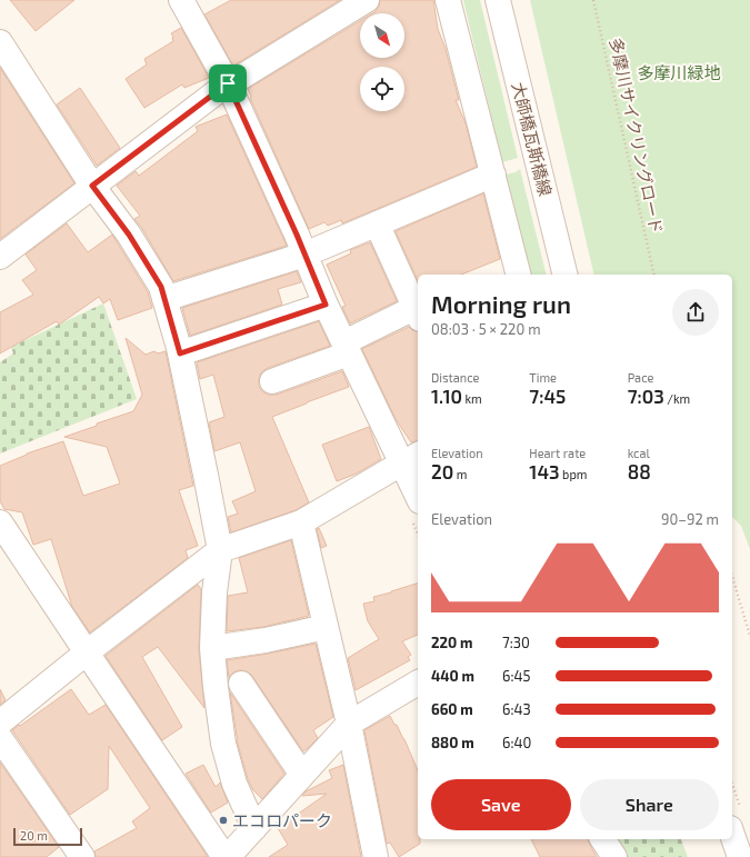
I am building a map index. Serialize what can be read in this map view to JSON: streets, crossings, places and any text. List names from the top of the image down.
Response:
{
  "streets": {
    "street": ["大師橋瓦斯橋線"],
    "path": ["多摩川サイクリングロード"]
  },
  "parks": ["多摩川緑地"],
  "places": ["エコロパーク"],
  "scale_bar": "20 m",
  "north": "bottom right",
  "page": {
    "heading": ["Morning run", "08:03 · 5 × 220 m"],
    "stats": [
      ["Distance", "1.10 km"],
      ["Time", "7:45"],
      ["Pace", "7:03 /km"],
      ["Elevation", "20 m"],
      ["Heart rate", "143 bpm"],
      ["kcal", "88"]
    ],
    "chart": ["Elevation", "90–92 m"],
    "list": [
      {
        "name": "220 m",
        "note": "7:30"
      },
      {
        "name": "440 m",
        "note": "6:45"
      },
      {
        "name": "660 m",
        "note": "6:43"
      },
      {
        "name": "880 m",
        "note": "6:40"
      }
    ],
    "buttons": ["Save", "Share"],
    "scale": "20 m"
  }
}
